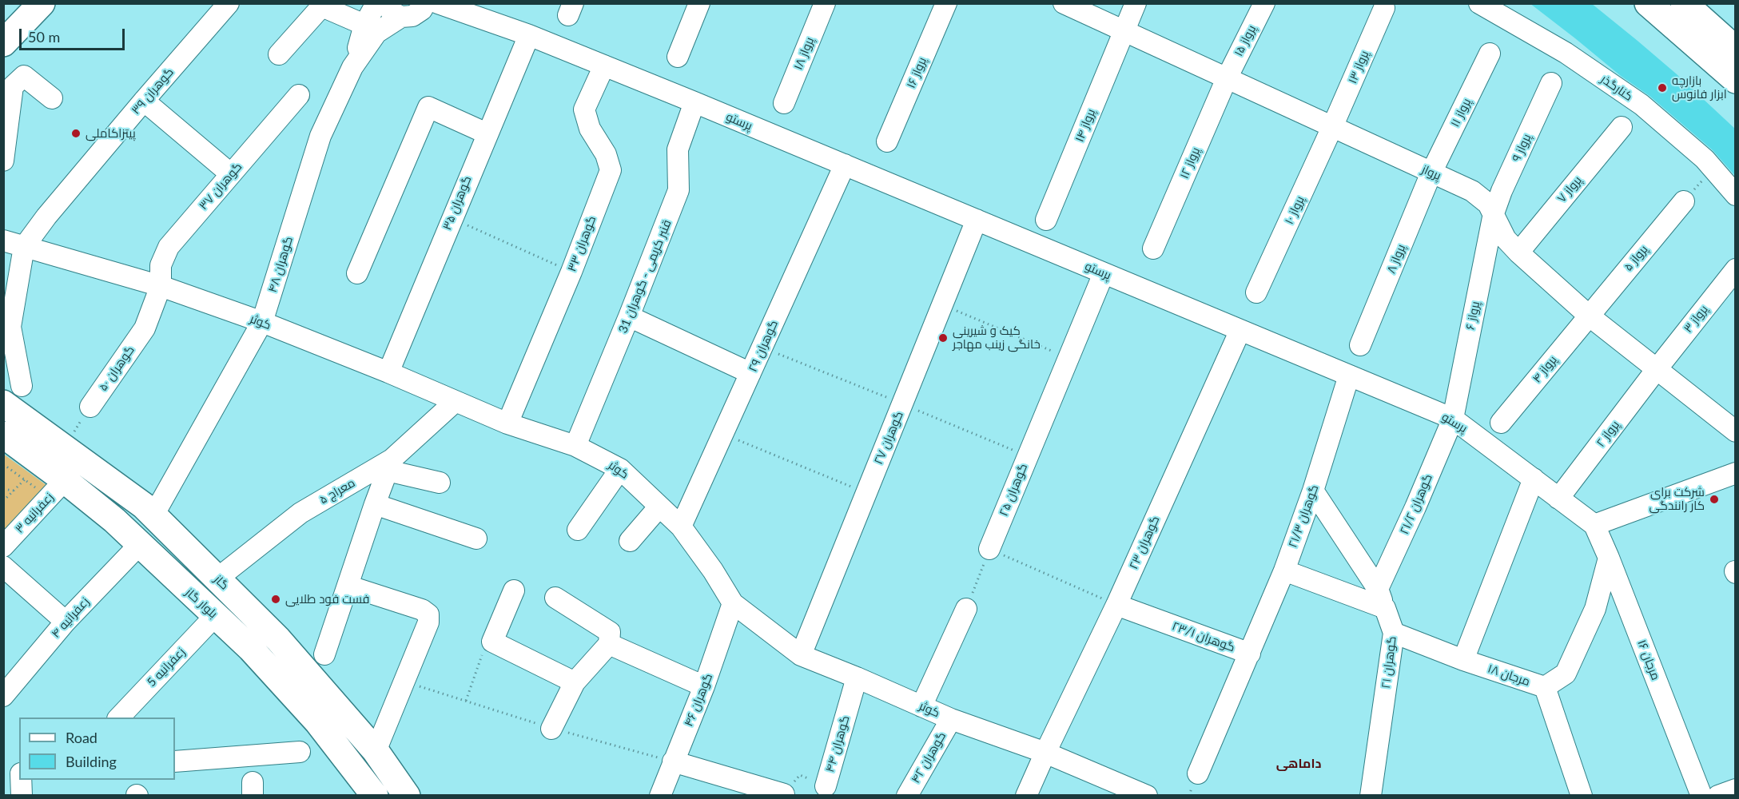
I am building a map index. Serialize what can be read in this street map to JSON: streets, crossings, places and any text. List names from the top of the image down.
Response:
{
  "streets": {
    "main road": ["گاز", "بلوار گاز"],
    "street": [
      "پرواز ۱۵",
      "پرواز ۱۸",
      "پرواز ۱۳",
      "پرواز ۱۶",
      "کنارگذر",
      "گوهران ۳۹",
      "پرواز ۱۱",
      "پرستو",
      "پرواز ۱۴",
      "پرواز ۹",
      "پرواز ۱۲",
      "پرواز",
      "گوهران ۳۷",
      "پرواز ۷",
      "گوهران ۳۵",
      "پرواز ۱۰",
      "گوهران ۳۳",
      "پرواز ۵",
      "پرواز ۸",
      "گوهران ۴۸",
      "قنبر کریمی - گوهران 31",
      "پرواز ۶",
      "پرواز ۳",
      "کوثر",
      "گوهران ۲۹",
      "گوهران ۵۰",
      "پرواز ۴",
      "پرواز ۲",
      "گوهران ۲۷",
      "گوهران ۲۵",
      "معراج ۵",
      "گوهران ۲۱/۲",
      "زعفرانیه ۳",
      "گوهران ۲۱/۳",
      "گوهران ۲۳",
      "زعفرانیه ۴",
      "گوهران ۲۳/۱",
      "مرجان ۱۶",
      "گوهران ۲۱",
      "5 زعفرانیه",
      "مرجان ۱۸",
      "گوهران ۴۶",
      "گوهران ۴۴",
      "گوهران ۴۲"
    ]
  },
  "crossings": [
    ["پرواز ۱۵", "پرواز ۱۲"],
    ["پرواز ۱۵", "پرواز"],
    ["پرواز ۱۳", "پرواز"],
    ["پرواز ۱۳", "پرواز ۱۰"],
    ["گوهران ۳۹", "کوثر"],
    ["پرواز ۱۱", "پرواز"],
    ["پرواز ۱۱", "پرواز ۸"],
    ["پرستو", "گوهران ۳۵"],
    ["پرستو", "گوهران ۳۳"],
    ["پرستو", "قنبر کریمی - گوهران 31"],
    ["پرستو", "پرواز ۶"],
    ["پرستو", "گوهران ۲۹"],
    ["پرستو", "پرواز ۲"],
    ["پرستو", "گوهران ۲۷"],
    ["پرستو", "گوهران ۲۵"],
    ["پرستو", "گوهران ۲۱/۲"],
    ["پرستو", "گوهران ۲۱/۳"],
    ["پرستو", "گوهران ۲۳"],
    ["پرستو", "مرجان ۱۶"],
    ["پرواز ۱۴", "پرواز"],
    ["پرواز ۹", "پرواز"],
    ["پرواز ۹", "پرواز ۶"],
    ["پرواز ۱۲", "پرواز"],
    ["پرواز", "پرواز ۷"],
    ["پرواز", "پرواز ۱۰"],
    ["پرواز", "پرواز ۵"],
    ["پرواز", "پرواز ۸"],
    ["پرواز", "پرواز ۶"],
    ["پرواز", "پرواز ۳"],
    ["پرواز", "پرواز ۴"],
    ["پرواز", "پرواز ۲"],
    ["گوهران ۳۷", "کوثر"],
    ["گوهران ۳۷", "گوهران ۵۰"],
    ["گوهران ۳۵", "کوثر"],
    ["گوهران ۳۳", "کوثر"],
    ["پرواز ۵", "پرواز ۴"],
    ["گوهران ۴۸", "کوثر"],
    ["گوهران ۴۸", "گاز"],
    ["قنبر کریمی - گوهران 31", "کوثر"],
    ["پرواز ۶", "گوهران ۲۱/۲"],
    ["پرواز ۳", "پرواز ۲"],
    ["کوثر", "گوهران ۲۹"],
    ["کوثر", "گوهران ۵۰"],
    ["کوثر", "گوهران ۲۷"],
    ["کوثر", "معراج ۵"],
    ["کوثر", "گوهران ۲۳"],
    ["کوثر", "گوهران ۴۶"],
    ["کوثر", "گوهران ۴۴"],
    ["کوثر", "گوهران ۴۲"],
    ["معراج ۵", "گاز"],
    ["گوهران ۲۱/۲", "گوهران ۲۱"],
    ["زعفرانیه ۳", "بلوار گاز"],
    ["گوهران ۲۱/۳", "گوهران ۲۳/۱"],
    ["گوهران ۲۱/۳", "گوهران ۲۱"],
    ["گوهران ۲۳", "گوهران ۲۳/۱"],
    ["بلوار گاز", "زعفرانیه ۴"],
    ["بلوار گاز", "5 زعفرانیه"],
    ["گوهران ۲۱", "مرجان ۱۸"]
  ],
  "districts": ["داماهی"],
  "places": [
    "بازارچه ابزار فانوس",
    "پیتزاکاملی",
    "کیک و شیرینی خانگی زینب مهاجر",
    "شركت براى كار رانندگى",
    "فست فود طلایی"
  ],
  "legend": ["Road", "Building"],
  "scale_bar": "50 m"
}
